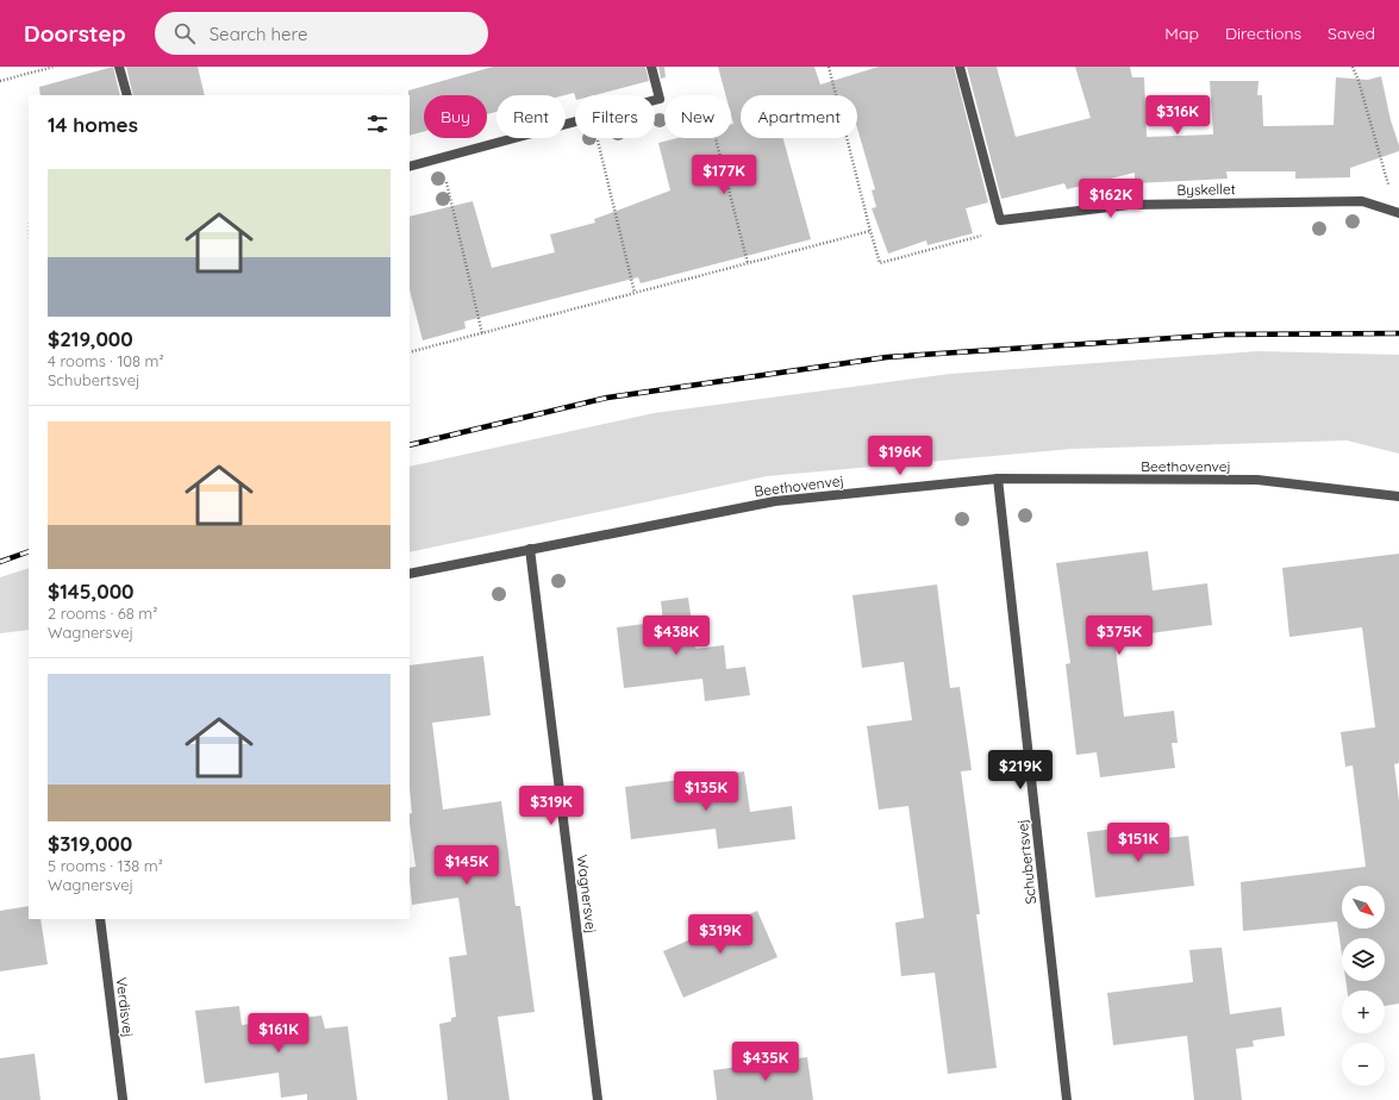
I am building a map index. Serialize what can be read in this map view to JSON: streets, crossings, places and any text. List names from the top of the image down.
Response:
{
  "streets": {
    "street": [
      "Byskellet",
      "Beethovenvej",
      "Schubertsvej",
      "Wagnersvej",
      "Verdisvej"
    ]
  },
  "crossings": [
    ["Beethovenvej", "Schubertsvej"],
    ["Beethovenvej", "Wagnersvej"]
  ],
  "north": "bottom right",
  "page": {
    "header": "Doorstep",
    "search": "Search here",
    "nav": ["Map", "Directions", "Saved"],
    "price": [
      "$316K",
      "$177K",
      "$162K",
      "$196K",
      "$438K",
      "$375K",
      "$219K",
      "$135K",
      "$319K",
      "$151K",
      "$145K",
      "$319K",
      "$161K",
      "$435K"
    ],
    "chip": [
      "Buy",
      "Rent",
      "Filters",
      "New",
      "Apartment"
    ],
    "heading": "14 homes",
    "list": [
      {
        "name": "$219,000",
        "note": "4 rooms · 108 m² · Schubertsvej"
      },
      {
        "name": "$145,000",
        "note": "2 rooms · 68 m² · Wagnersvej"
      },
      {
        "name": "$319,000",
        "note": "5 rooms · 138 m² · Wagnersvej"
      }
    ],
    "map_buttons": ["+", "−"]
  }
}
